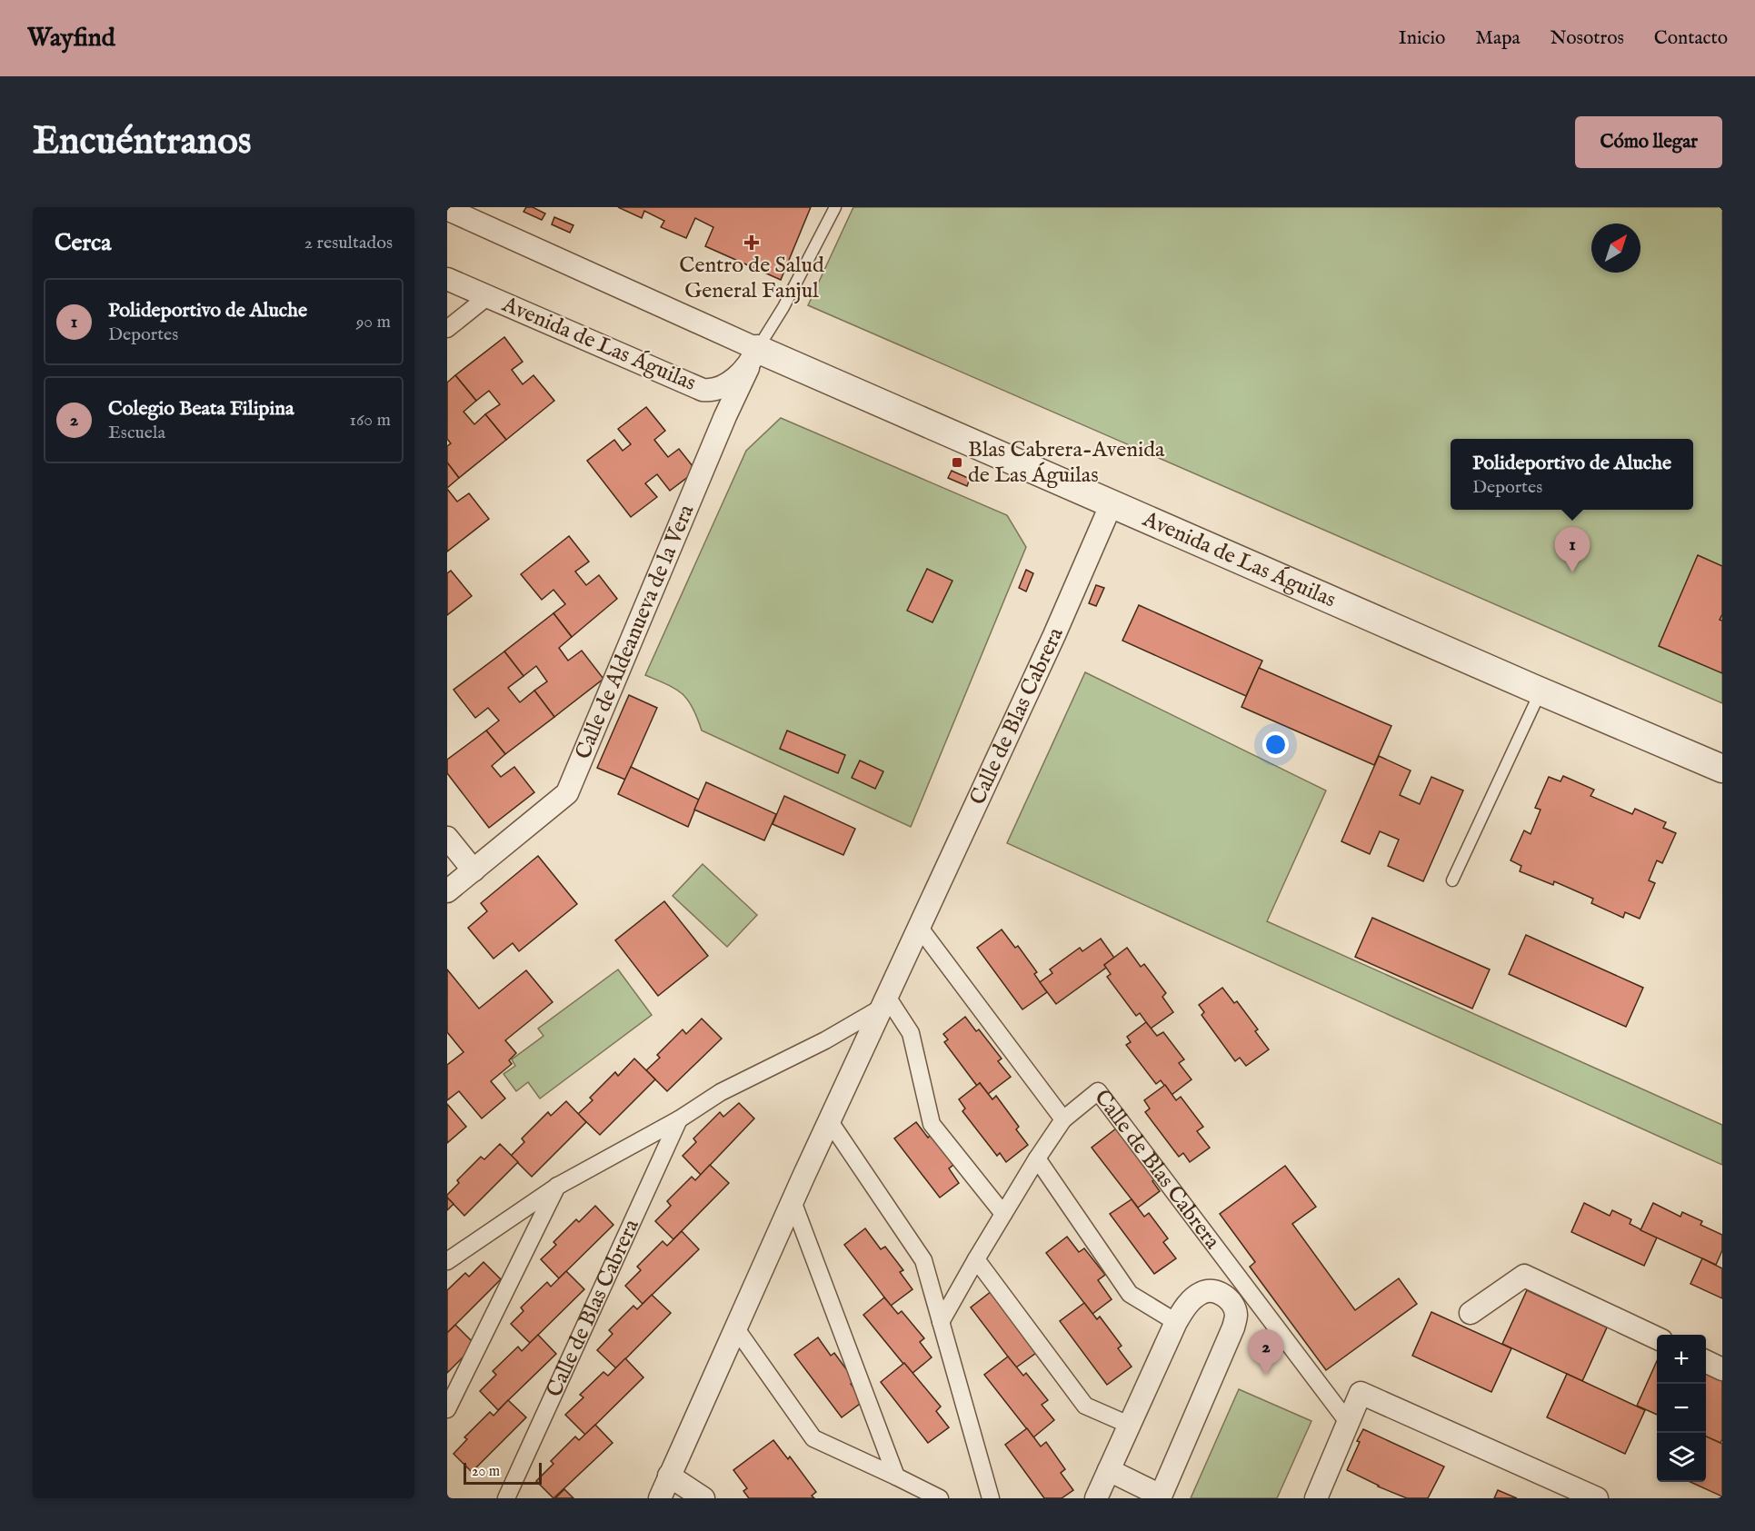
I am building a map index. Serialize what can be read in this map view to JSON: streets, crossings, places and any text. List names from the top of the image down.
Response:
{
  "streets": {
    "street": ["Avenida de Las Águilas", "Calle de Aldeanueva de la Vera", "Calle de Blas Cabrera"]
  },
  "crossings": [
    ["Avenida de Las Águilas", "Calle de Aldeanueva de la Vera"],
    ["Avenida de Las Águilas", "Calle de Blas Cabrera"]
  ],
  "places": {
    "health": ["Centro de Salud General Fanjul"],
    "transit": ["Blas Cabrera-Avenida de Las Águilas"]
  },
  "scale_bar": "20 m",
  "north": "top right",
  "page": {
    "header": "Wayfind",
    "nav": [
      "Inicio",
      "Mapa",
      "Nosotros",
      "Contacto"
    ],
    "buttons": "Cómo llegar",
    "title": "Encuéntranos",
    "heading": ["Cerca", "2 resultados"],
    "list": [
      {
        "mark": "1",
        "name": "Polideportivo de Aluche",
        "note": "Deportes",
        "value": "90 m"
      },
      {
        "mark": "2",
        "name": "Colegio Beata Filipina",
        "note": "Escuela",
        "value": "160 m"
      }
    ],
    "popup": ["Polideportivo de Aluche", "Deportes"],
    "pins": ["1", "2"],
    "map_buttons": ["+", "−"],
    "scale": "20 m"
  }
}
